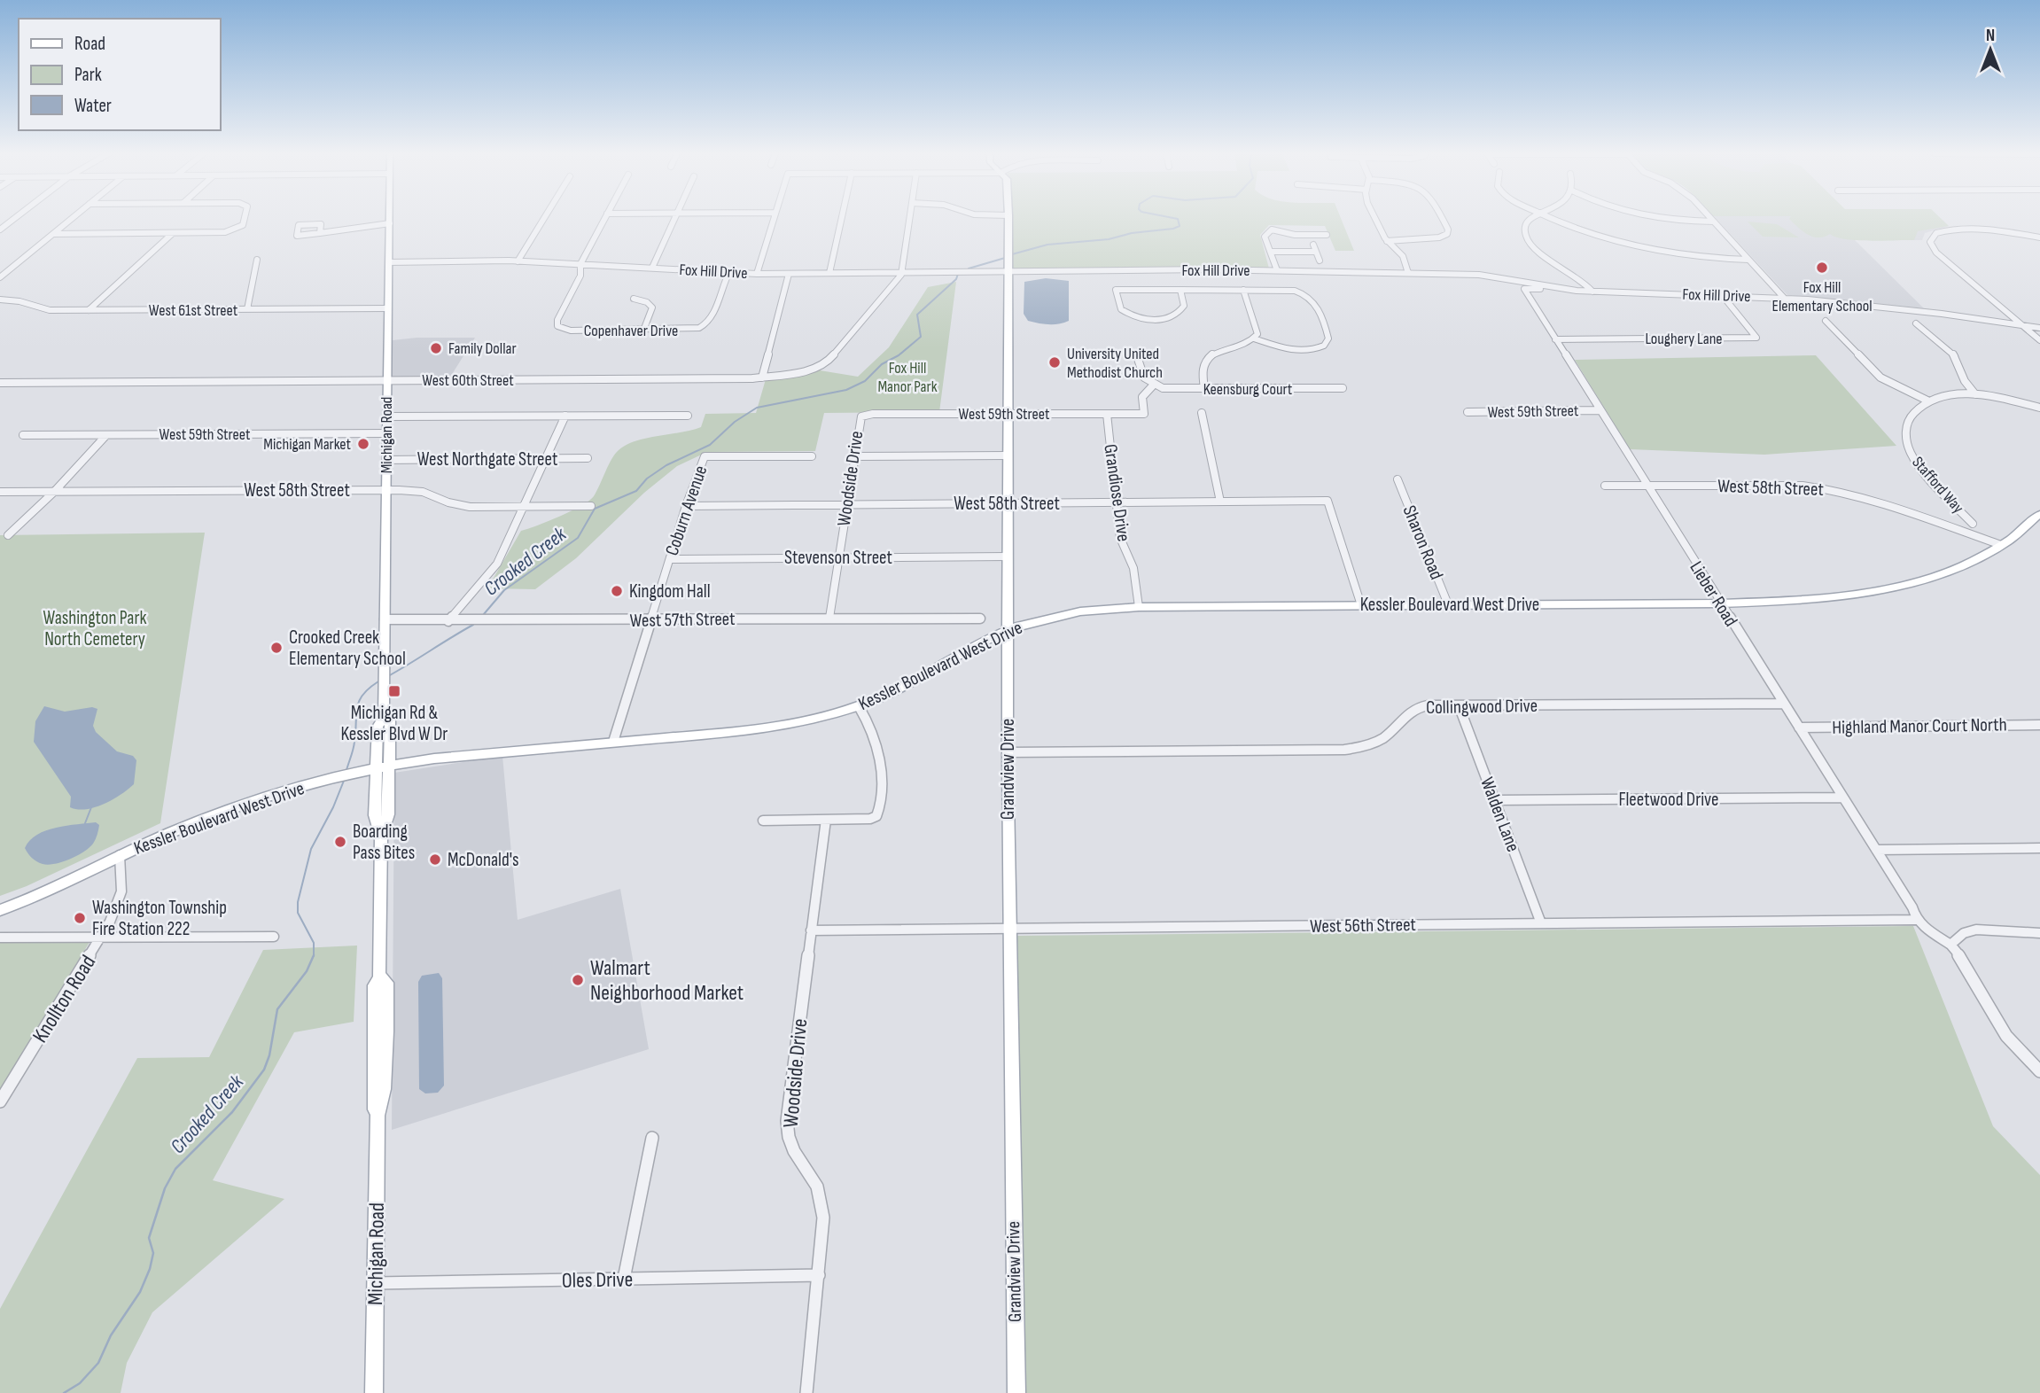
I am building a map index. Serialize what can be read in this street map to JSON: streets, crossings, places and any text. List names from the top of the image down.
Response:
{
  "streets": {
    "main road": ["Michigan Road", "Kessler Boulevard West Drive", "Grandview Drive"],
    "street": [
      "Fox Hill Drive",
      "West 61st Street",
      "Copenhaver Drive",
      "Loughery Lane",
      "West 60th Street",
      "Keensburg Court",
      "West 59th Street",
      "West Northgate Street",
      "Woodside Drive",
      "Stafford Way",
      "West 58th Street",
      "Grandiose Drive",
      "Coburn Avenue",
      "Sharon Road",
      "Stevenson Street",
      "Lieber Road",
      "West 57th Street",
      "Collingwood Drive",
      "Highland Manor Court North",
      "Fleetwood Drive",
      "Walden Lane",
      "West 56th Street",
      "Knollton Road",
      "Oles Drive"
    ]
  },
  "crossings": [
    ["Fox Hill Drive", "Copenhaver Drive"],
    ["Fox Hill Drive", "Loughery Lane"],
    ["Fox Hill Drive", "West 60th Street"],
    ["Fox Hill Drive", "Michigan Road"],
    ["Fox Hill Drive", "Lieber Road"],
    ["Fox Hill Drive", "Grandview Drive"],
    ["West 61st Street", "Michigan Road"],
    ["Loughery Lane", "Lieber Road"],
    ["West 60th Street", "Michigan Road"],
    ["Keensburg Court", "West 59th Street"],
    ["West 59th Street", "Michigan Road"],
    ["West 59th Street", "Woodside Drive"],
    ["West 59th Street", "Grandiose Drive"],
    ["West 59th Street", "Lieber Road"],
    ["West 59th Street", "Grandview Drive"],
    ["Michigan Road", "West Northgate Street"],
    ["Michigan Road", "West 58th Street"],
    ["Michigan Road", "Kessler Boulevard West Drive"],
    ["Michigan Road", "West 57th Street"],
    ["Michigan Road", "Oles Drive"],
    ["Woodside Drive", "West 58th Street"],
    ["Woodside Drive", "Stevenson Street"],
    ["Woodside Drive", "West 57th Street"],
    ["Woodside Drive", "West 56th Street"],
    ["Woodside Drive", "Oles Drive"],
    ["West 58th Street", "Grandiose Drive"],
    ["West 58th Street", "Coburn Avenue"],
    ["West 58th Street", "Lieber Road"],
    ["West 58th Street", "Kessler Boulevard West Drive"],
    ["West 58th Street", "Grandview Drive"],
    ["Grandiose Drive", "Kessler Boulevard West Drive"],
    ["Coburn Avenue", "Stevenson Street"],
    ["Coburn Avenue", "Kessler Boulevard West Drive"],
    ["Coburn Avenue", "West 57th Street"],
    ["Sharon Road", "Kessler Boulevard West Drive"],
    ["Stevenson Street", "Grandview Drive"],
    ["Lieber Road", "Kessler Boulevard West Drive"],
    ["Lieber Road", "Collingwood Drive"],
    ["Lieber Road", "Highland Manor Court North"],
    ["Lieber Road", "Fleetwood Drive"],
    ["Lieber Road", "West 56th Street"],
    ["Kessler Boulevard West Drive", "Grandview Drive"],
    ["Kessler Boulevard West Drive", "Knollton Road"],
    ["Collingwood Drive", "Grandview Drive"],
    ["Collingwood Drive", "Walden Lane"],
    ["Grandview Drive", "West 56th Street"],
    ["Fleetwood Drive", "Walden Lane"],
    ["Walden Lane", "West 56th Street"]
  ],
  "water": ["Crooked Creek"],
  "parks": ["Fox Hill Manor Park", "Washington Park North Cemetery"],
  "places": {
    "other": [
      "Fox Hill Elementary School",
      "Family Dollar",
      "University United Methodist Church",
      "Michigan Market",
      "Kingdom Hall",
      "Crooked Creek Elementary School",
      "Boarding Pass Bites",
      "McDonald's",
      "Washington Township Fire Station 222",
      "Walmart Neighborhood Market"
    ],
    "transit": ["Michigan Rd & Kessler Blvd W Dr"]
  },
  "legend": ["Road", "Park", "Water"],
  "north": "top"
}
